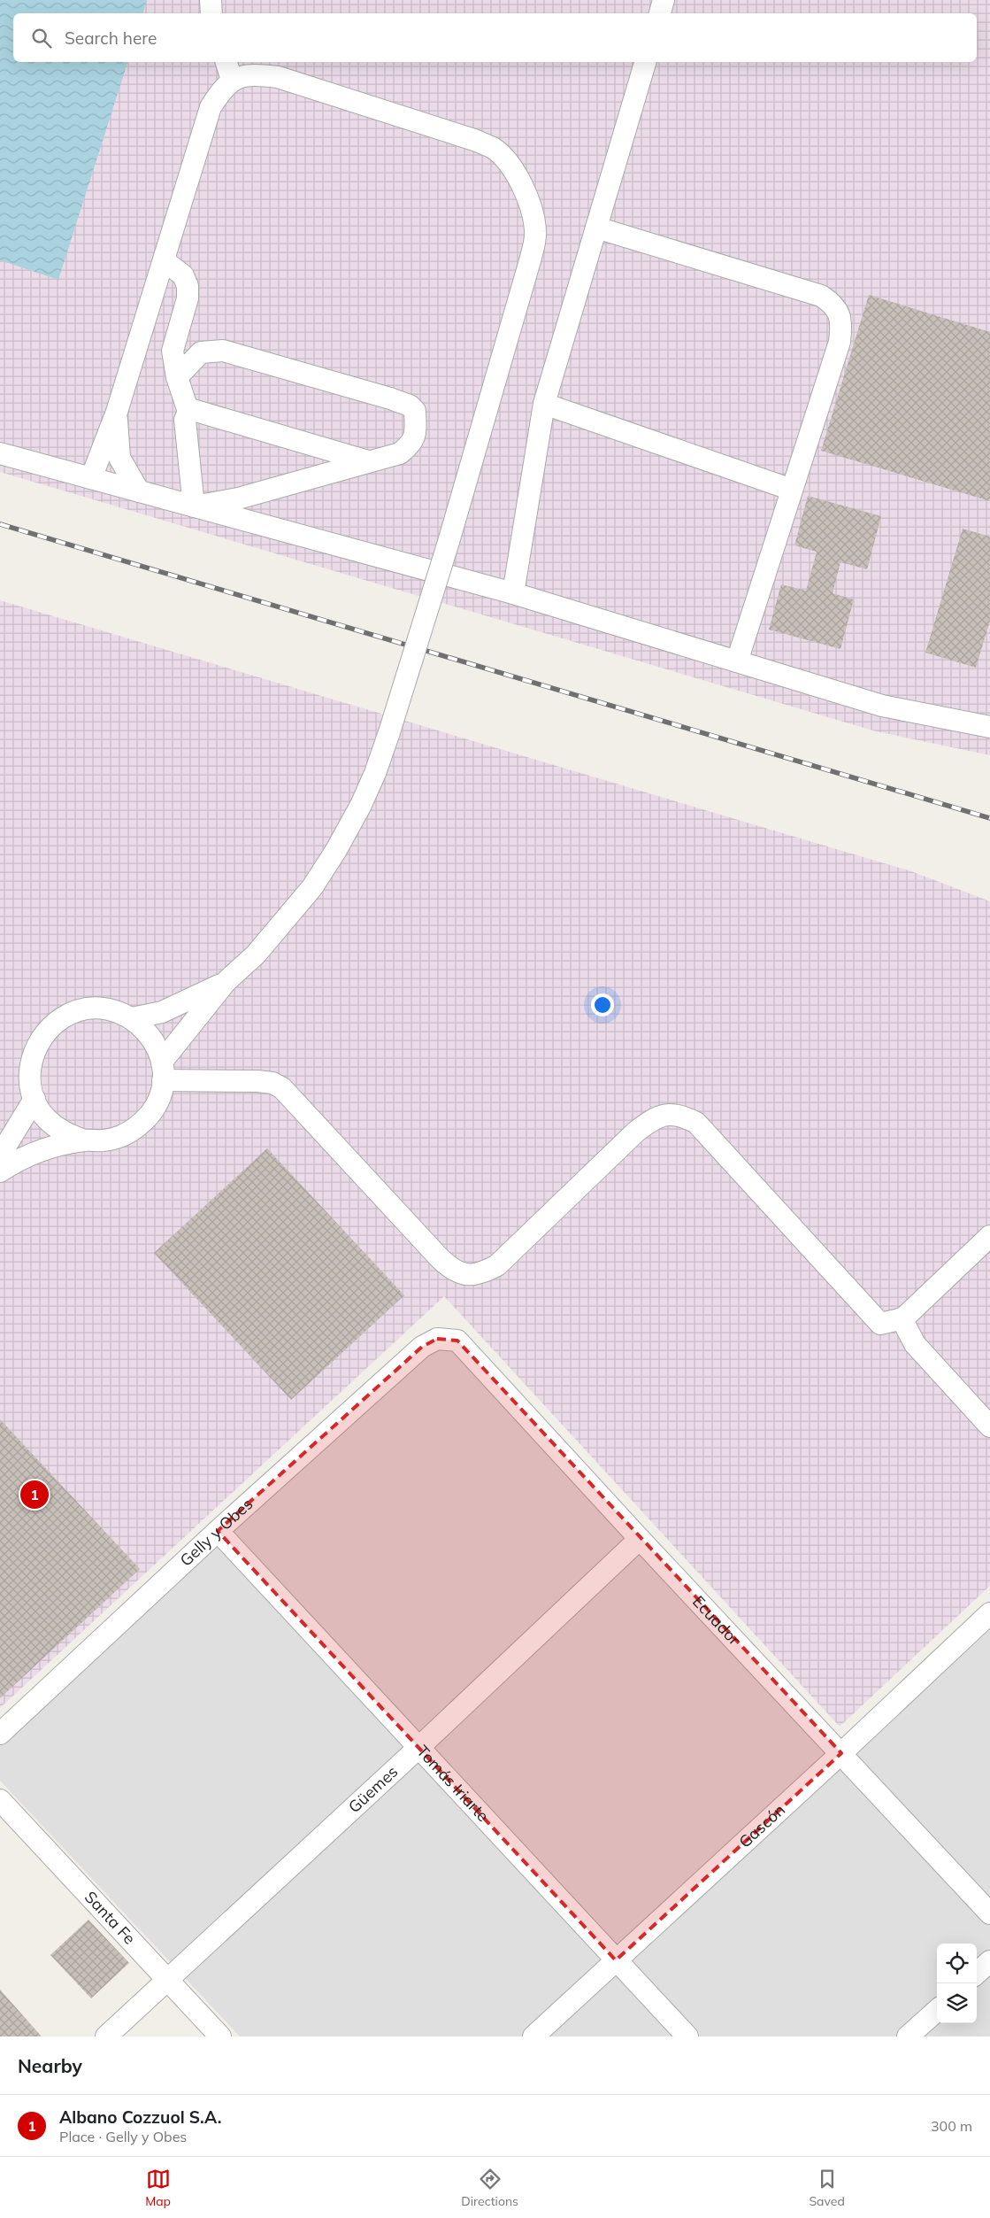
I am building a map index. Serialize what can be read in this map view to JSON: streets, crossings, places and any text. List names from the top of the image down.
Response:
{
  "streets": {
    "street": [
      "Gelly y Obes",
      "Ecuador",
      "Tomás Iriarte",
      "Güemes",
      "Gascón",
      "Santa Fe"
    ]
  },
  "crossings": [
    ["Gelly y Obes", "Ecuador"],
    ["Gelly y Obes", "Tomás Iriarte"],
    ["Ecuador", "Güemes"],
    ["Ecuador", "Gascón"],
    ["Tomás Iriarte", "Güemes"],
    ["Tomás Iriarte", "Gascón"],
    ["Güemes", "Santa Fe"]
  ],
  "page": {
    "search": "Search here",
    "pins": "1",
    "heading": "Nearby",
    "list": [
      {
        "mark": "1",
        "name": "Albano Cozzuol S.A.",
        "note": "Place · Gelly y Obes",
        "value": "300 m"
      }
    ],
    "nav": ["Map", "Directions", "Saved"]
  }
}
